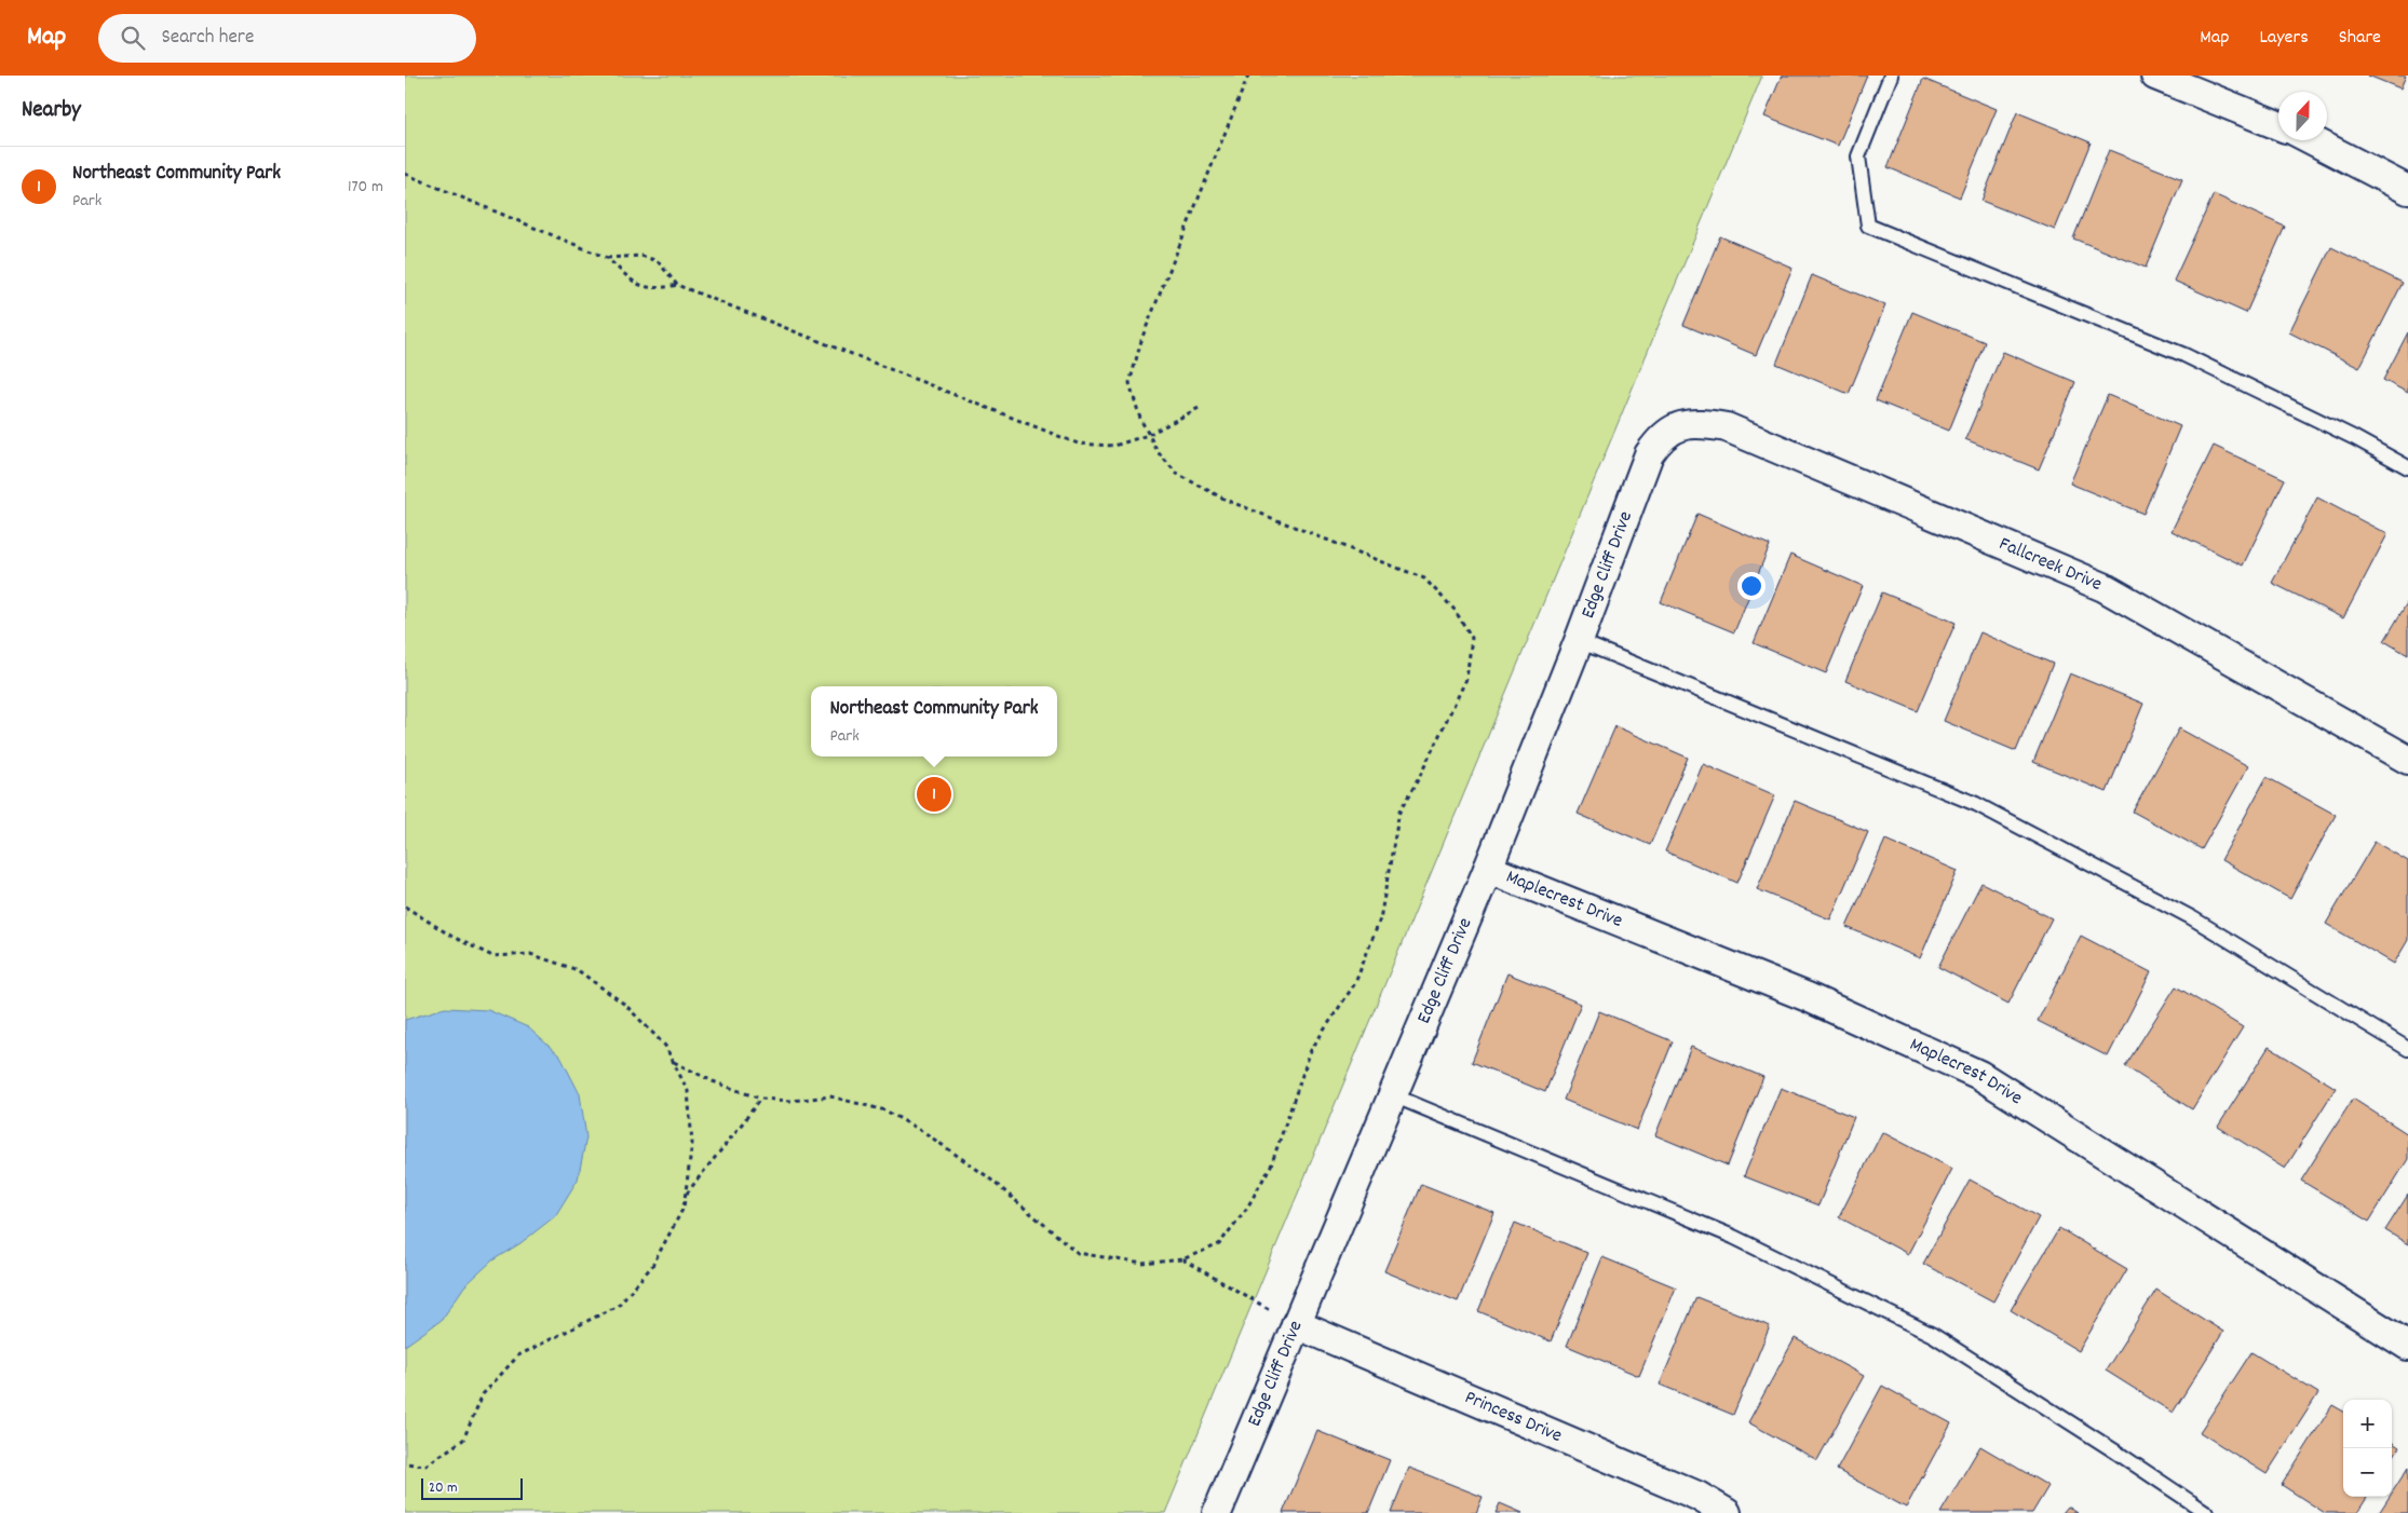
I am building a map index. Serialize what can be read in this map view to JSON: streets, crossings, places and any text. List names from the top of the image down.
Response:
{
  "streets": {
    "street": [
      "Edge Cliff Drive",
      "Fallcreek Drive",
      "Maplecrest Drive",
      "Princess Drive"
    ]
  },
  "crossings": [
    ["Edge Cliff Drive", "Fallcreek Drive"],
    ["Edge Cliff Drive", "Maplecrest Drive"],
    ["Edge Cliff Drive", "Princess Drive"]
  ],
  "scale_bar": "20 m",
  "north": "top",
  "page": {
    "header": "Map",
    "search": "Search here",
    "nav": ["Map", "Layers", "Share"],
    "heading": "Nearby",
    "list": [
      {
        "mark": "1",
        "name": "Northeast Community Park",
        "note": "Park",
        "value": "170 m"
      }
    ],
    "popup": ["Northeast Community Park", "Park"],
    "pins": "1",
    "map_buttons": ["+", "−"],
    "scale": "20 m"
  }
}
